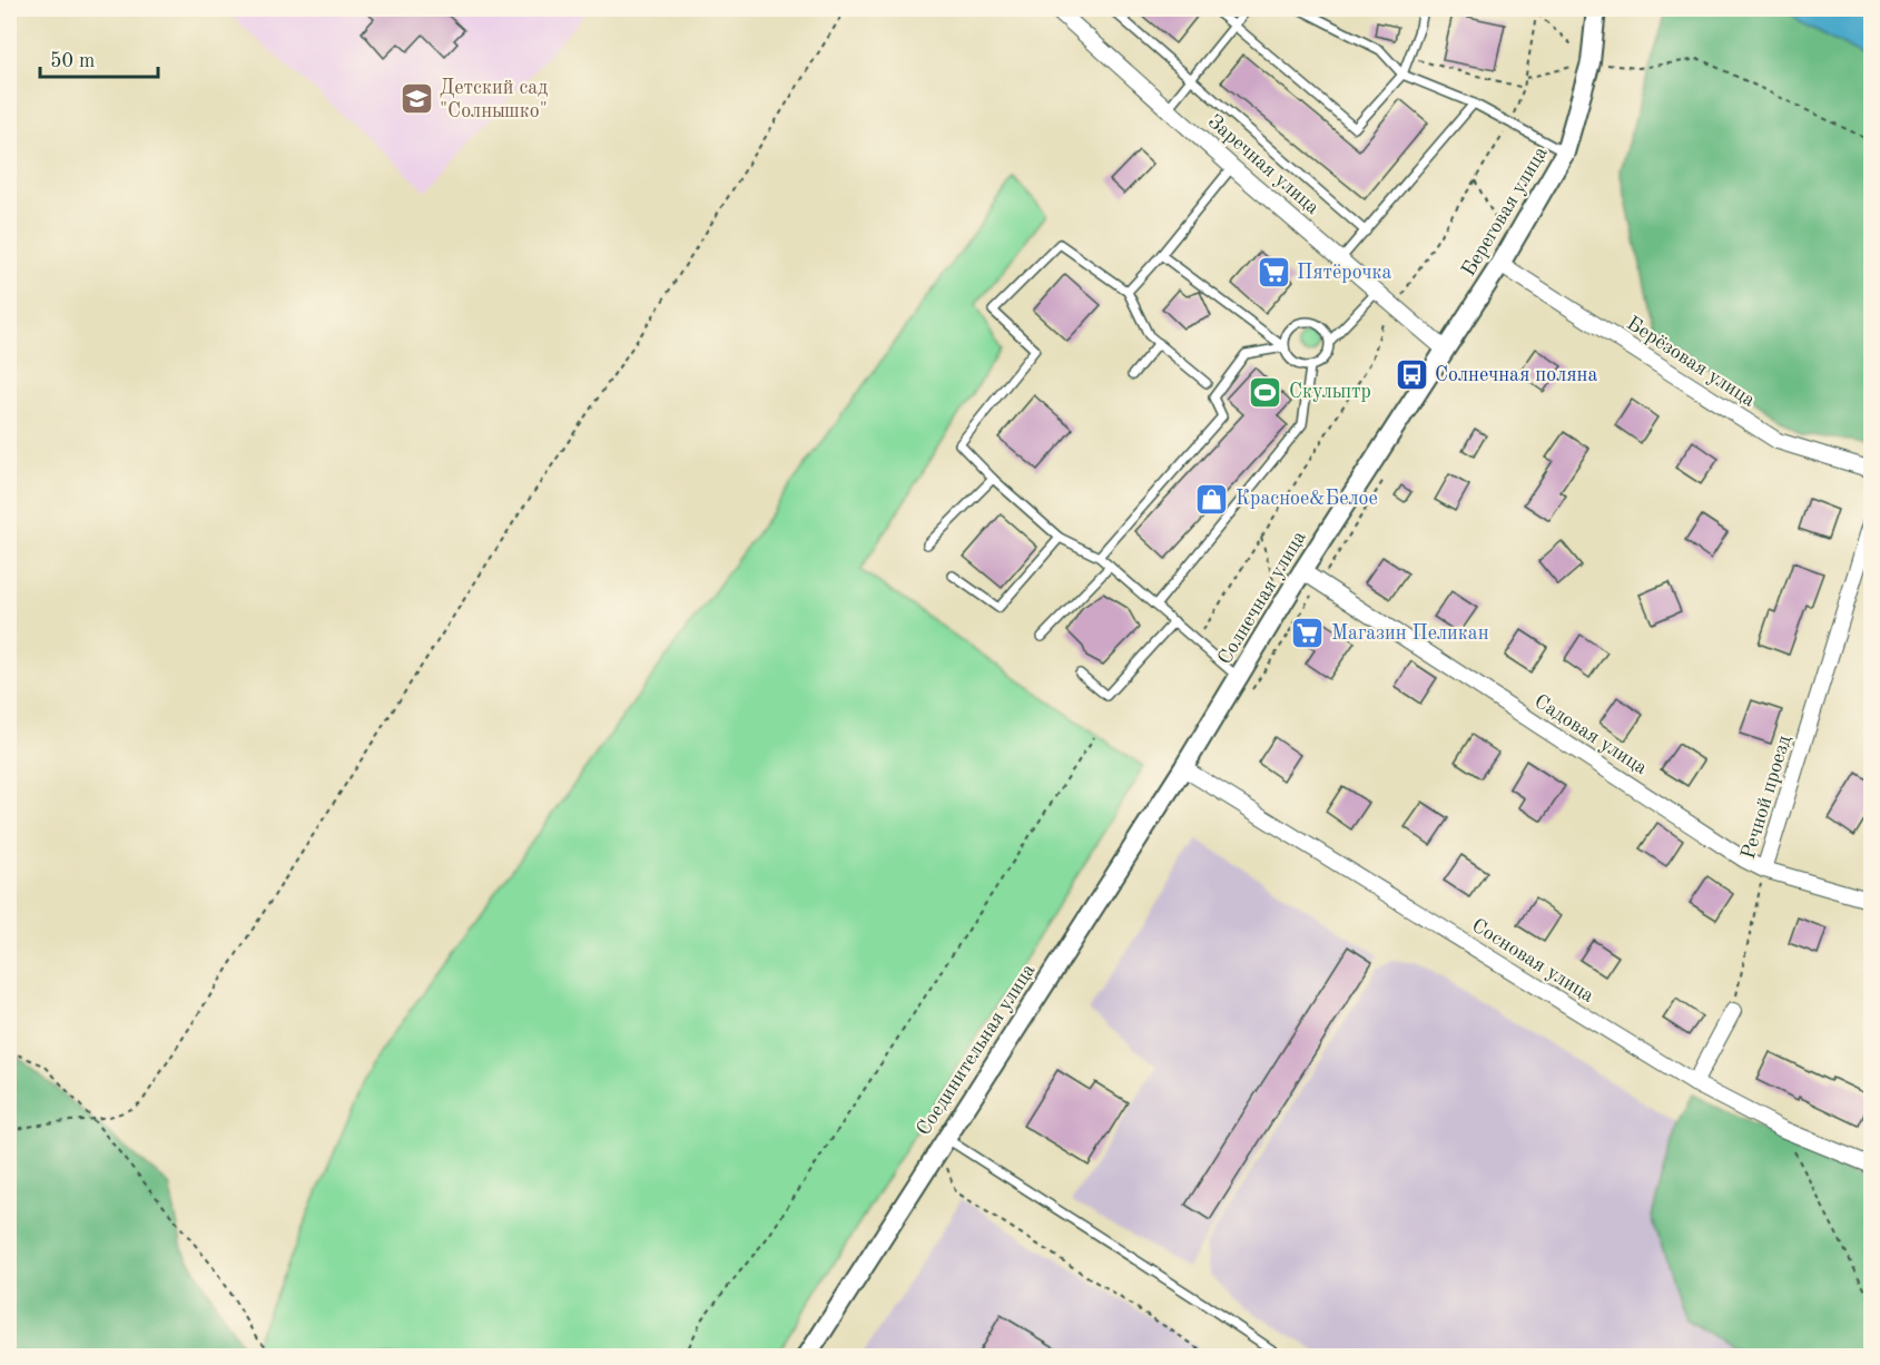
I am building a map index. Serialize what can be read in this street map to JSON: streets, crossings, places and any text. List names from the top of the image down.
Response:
{
  "streets": {
    "street": [
      "Заречная улица",
      "Береговая улица",
      "Берёзовая улица",
      "Солнечная улица",
      "Садовая улица",
      "Речной проезд",
      "Сосновая улица",
      "Соединительная улица"
    ]
  },
  "crossings": [
    ["Заречная улица", "Береговая улица"],
    ["Заречная улица", "Солнечная улица"],
    ["Береговая улица", "Берёзовая улица"],
    ["Береговая улица", "Солнечная улица"],
    ["Солнечная улица", "Садовая улица"],
    ["Солнечная улица", "Сосновая улица"],
    ["Солнечная улица", "Соединительная улица"],
    ["Садовая улица", "Речной проезд"],
    ["Сосновая улица", "Соединительная улица"]
  ],
  "places": {
    "school or university": ["Детский сад \"Солнышко\""],
    "supermarket": ["Пятёрочка", "Магазин Пеликан"],
    "bus stop": ["Солнечная поляна"],
    "sports": ["Скульптр"],
    "shop": ["Красное&Белое"]
  },
  "scale_bar": "50 m"
}
